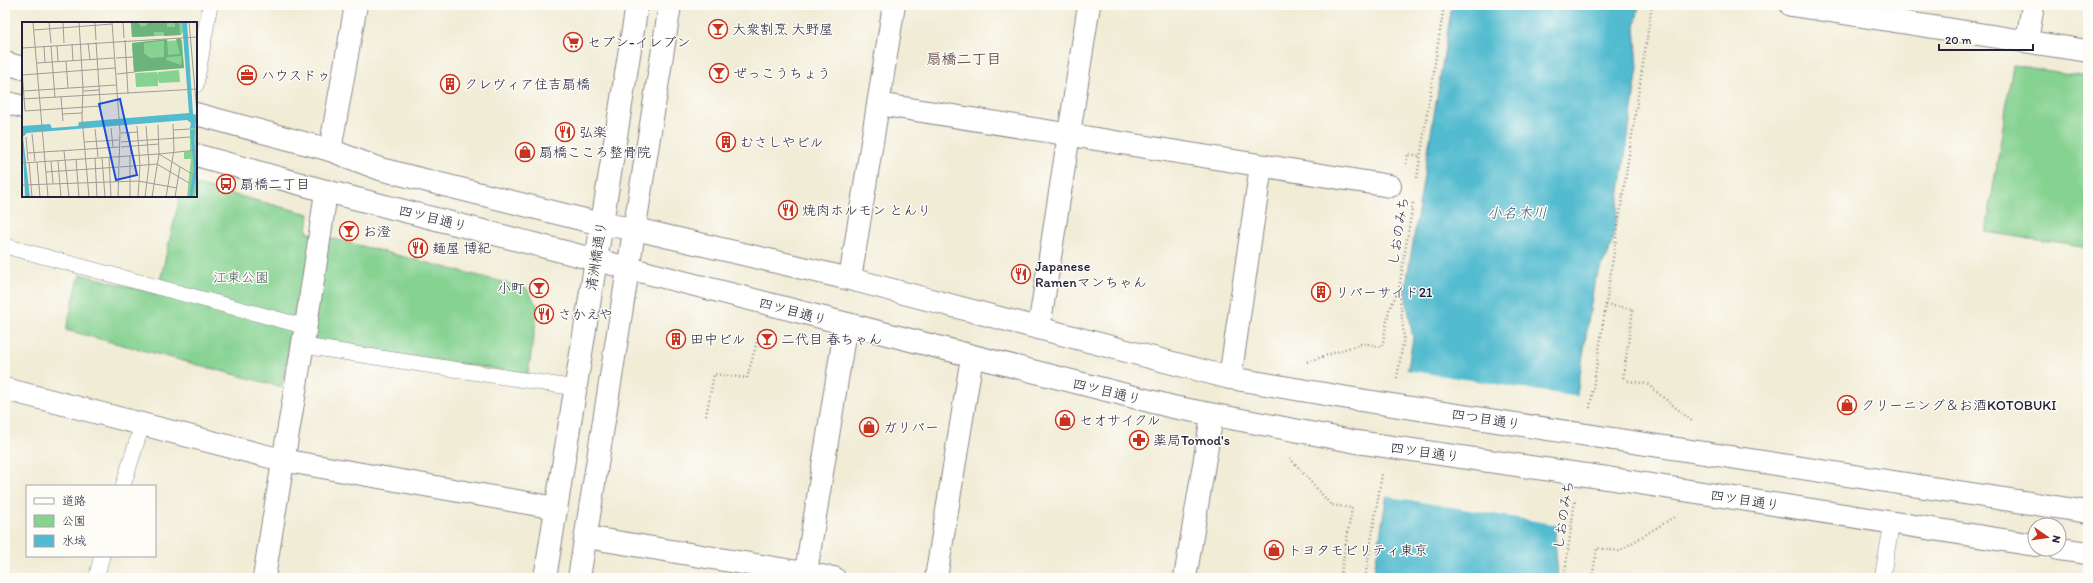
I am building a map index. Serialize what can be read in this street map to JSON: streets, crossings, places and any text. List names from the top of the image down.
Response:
{
  "streets": {
    "main road": ["四ツ目通り", "清洲橋通り", "四つ目通り"],
    "path": ["しおのみち"]
  },
  "crossings": [
    ["四ツ目通り", "清洲橋通り"]
  ],
  "districts": ["扇橋二丁目"],
  "water": ["小名木川"],
  "parks": ["江東公園"],
  "places": {
    "bar": [
      "大衆割烹 大野屋",
      "ぜっこうちょう",
      "お澄",
      "小町",
      "二代目 春ちゃん"
    ],
    "supermarket": ["セブン-イレブン"],
    "office": ["ハウスドゥ"],
    "building": [
      "クレヴィア住吉扇橋",
      "むさしやビル",
      "リバーサイド21",
      "田中ビル"
    ],
    "restaurant": [
      "弘楽",
      "焼肉ホルモン とんり",
      "麺屋 博紀",
      "Japanese Ramenマンちゃん",
      "さかえや"
    ],
    "shop": [
      "扇橋こころ整骨院",
      "クリーニング＆お酒KOTOBUKI",
      "セオサイクル",
      "ガリバー",
      "トヨタモビリティ東京"
    ],
    "bus stop": ["扇橋二丁目"],
    "pharmacy": ["薬局Tomod's"]
  },
  "legend": ["道路", "公園", "水域"],
  "scale_bar": "20 m",
  "north": "right"
}
